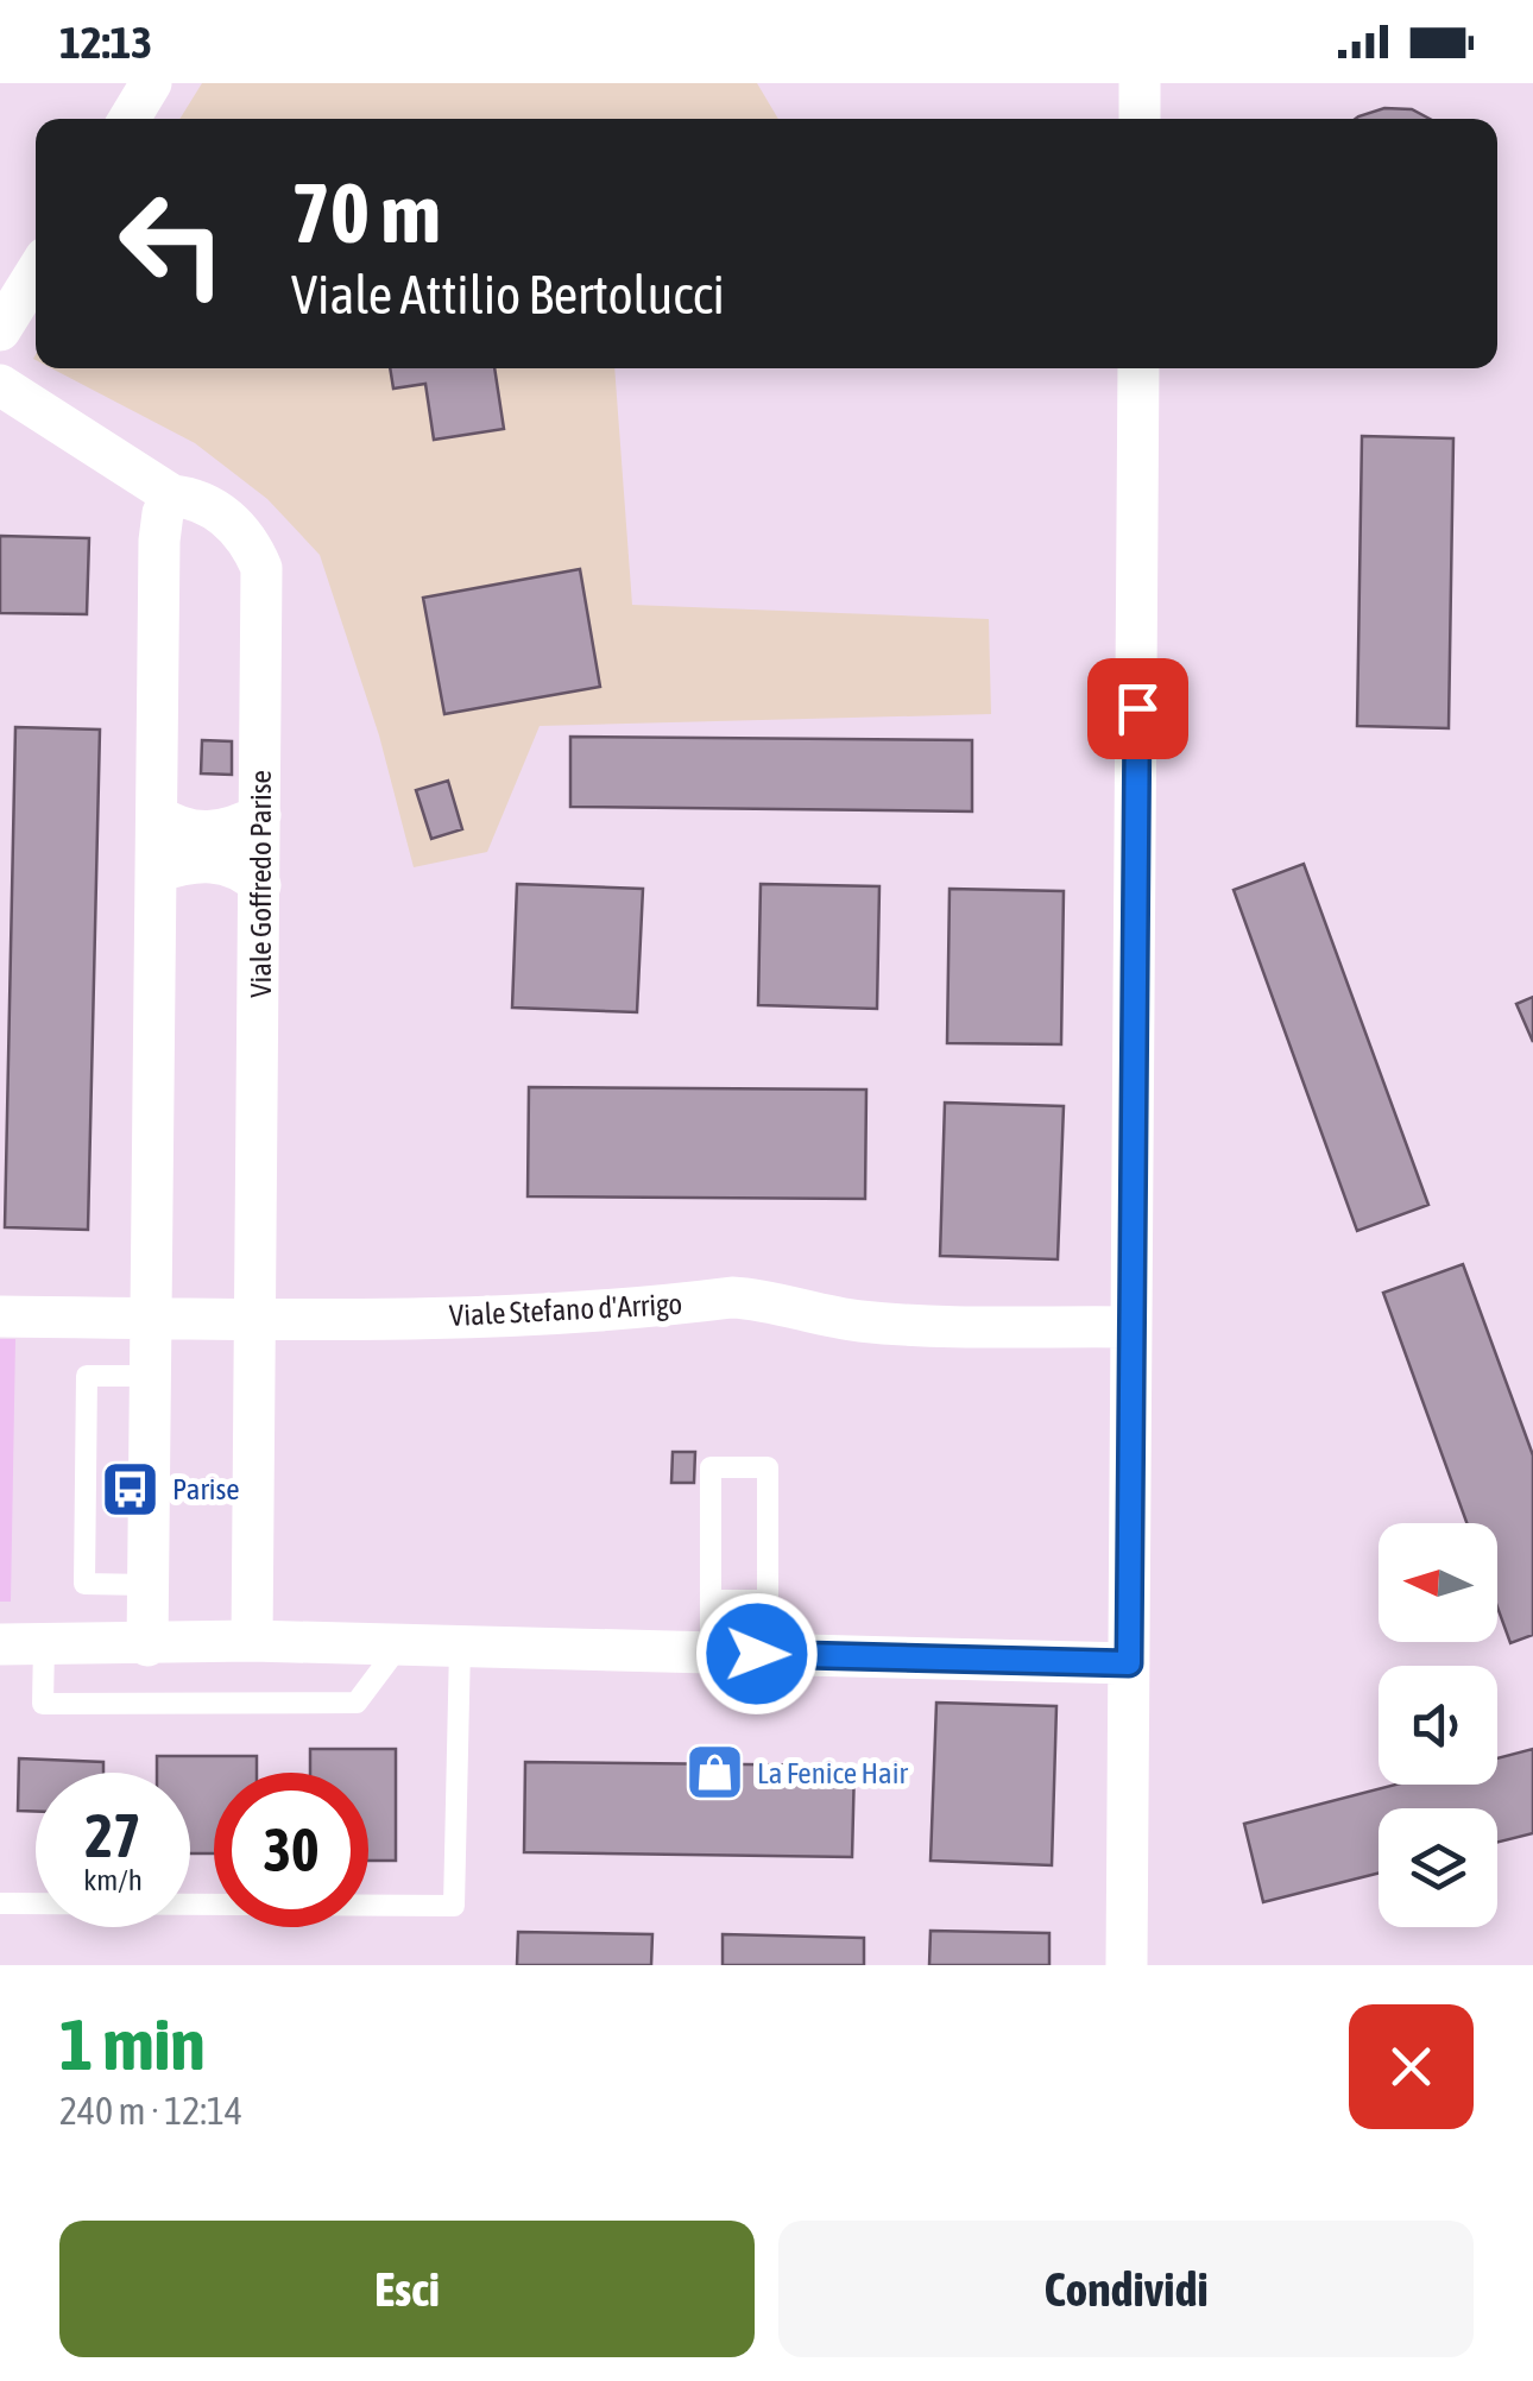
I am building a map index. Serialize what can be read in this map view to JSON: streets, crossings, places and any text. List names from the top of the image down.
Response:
{
  "streets": {
    "street": ["Viale Goffredo Parise", "Viale Stefano d'Arrigo"]
  },
  "crossings": [
    ["Viale Goffredo Parise", "Viale Stefano d'Arrigo"]
  ],
  "places": {
    "bus stop": ["Parise"],
    "shop": ["La Fenice Hair"]
  },
  "north": "left",
  "page": {
    "status": "12:13",
    "turn": ["70 m", "Viale Attilio Bertolucci"],
    "speed": "27 km/h",
    "limit": "30",
    "heading": ["1 min", "240 m · 12:14"],
    "buttons": ["Esci", "Condividi"]
  }
}
